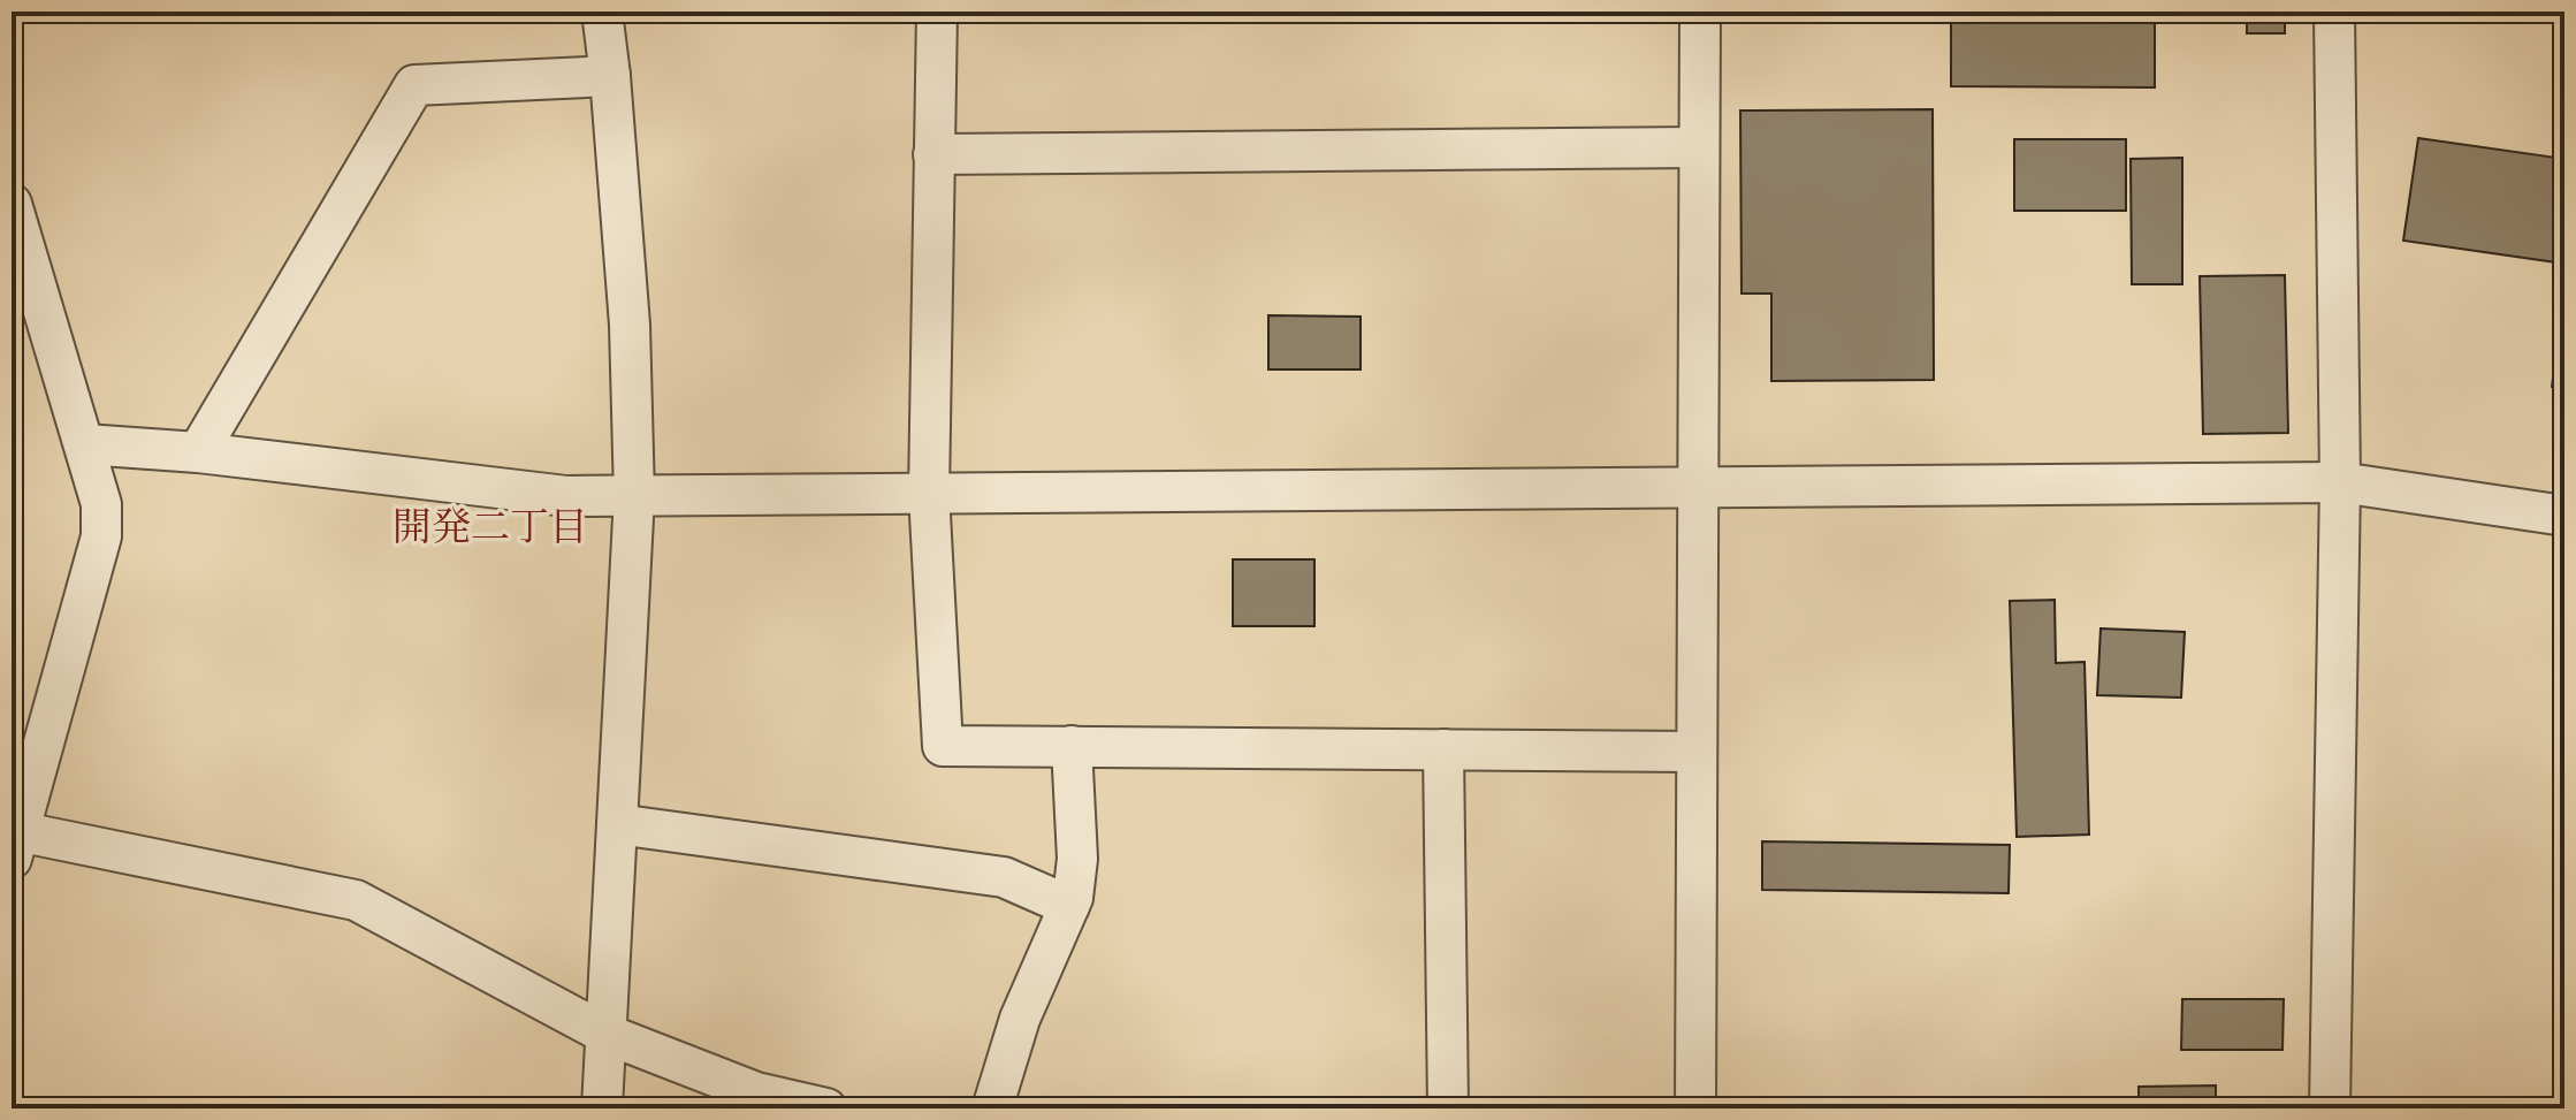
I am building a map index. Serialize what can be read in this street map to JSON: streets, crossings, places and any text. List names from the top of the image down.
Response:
{
  "districts": ["開発二丁目"]
}
